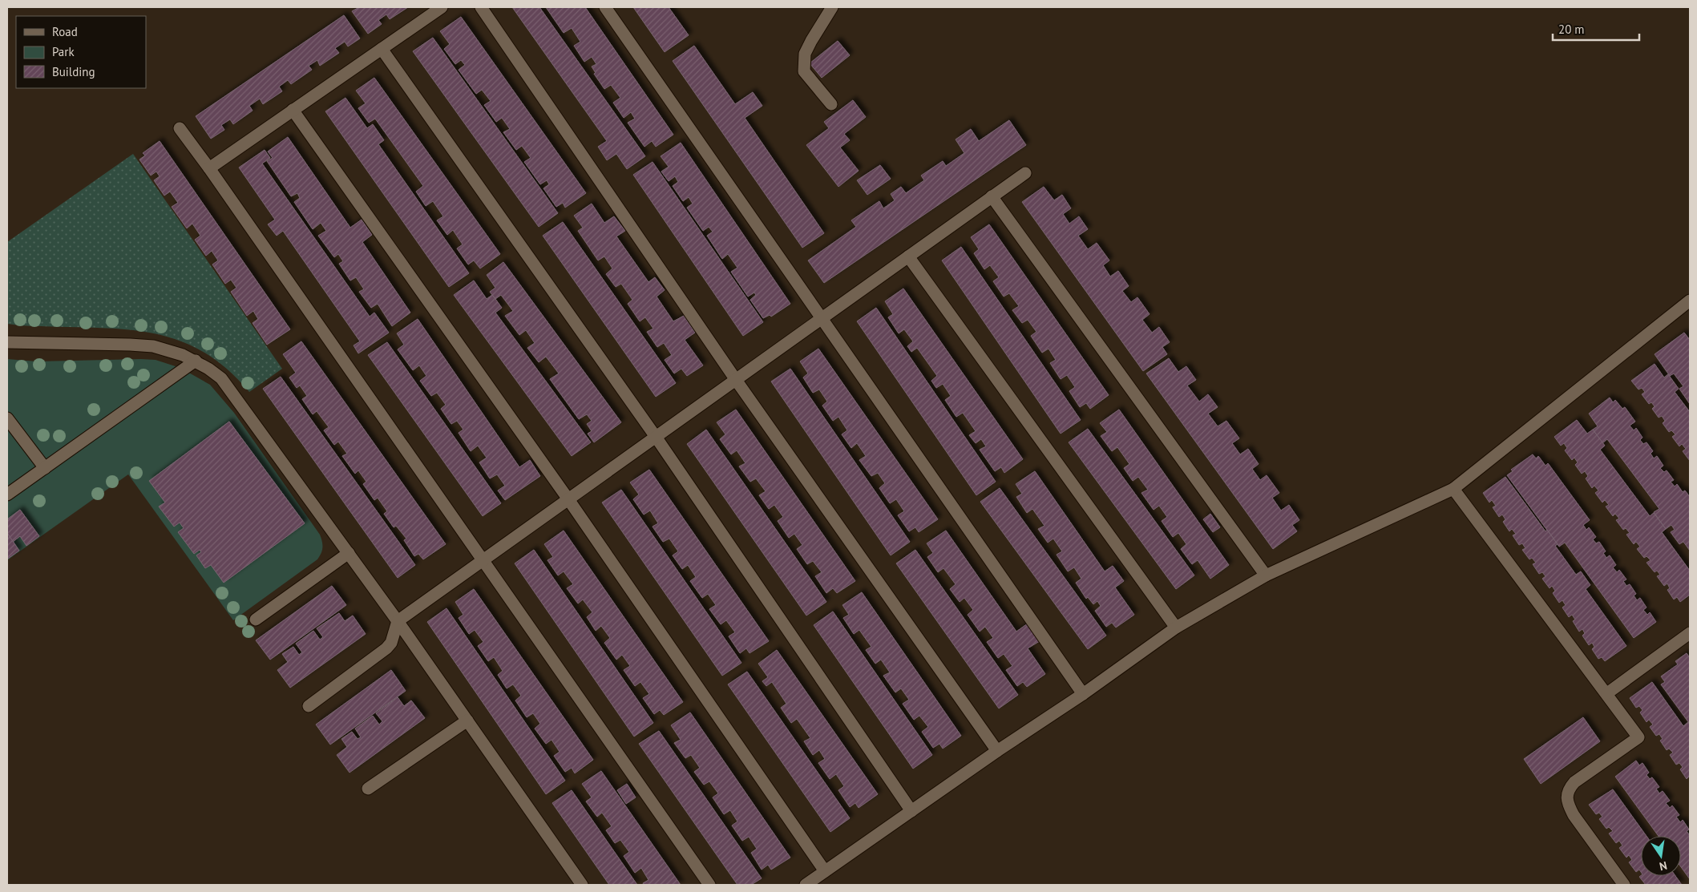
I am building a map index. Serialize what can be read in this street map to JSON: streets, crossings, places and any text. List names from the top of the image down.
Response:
{
  "legend": ["Road", "Park", "Building"],
  "scale_bar": "20 m",
  "north": "bottom"
}
